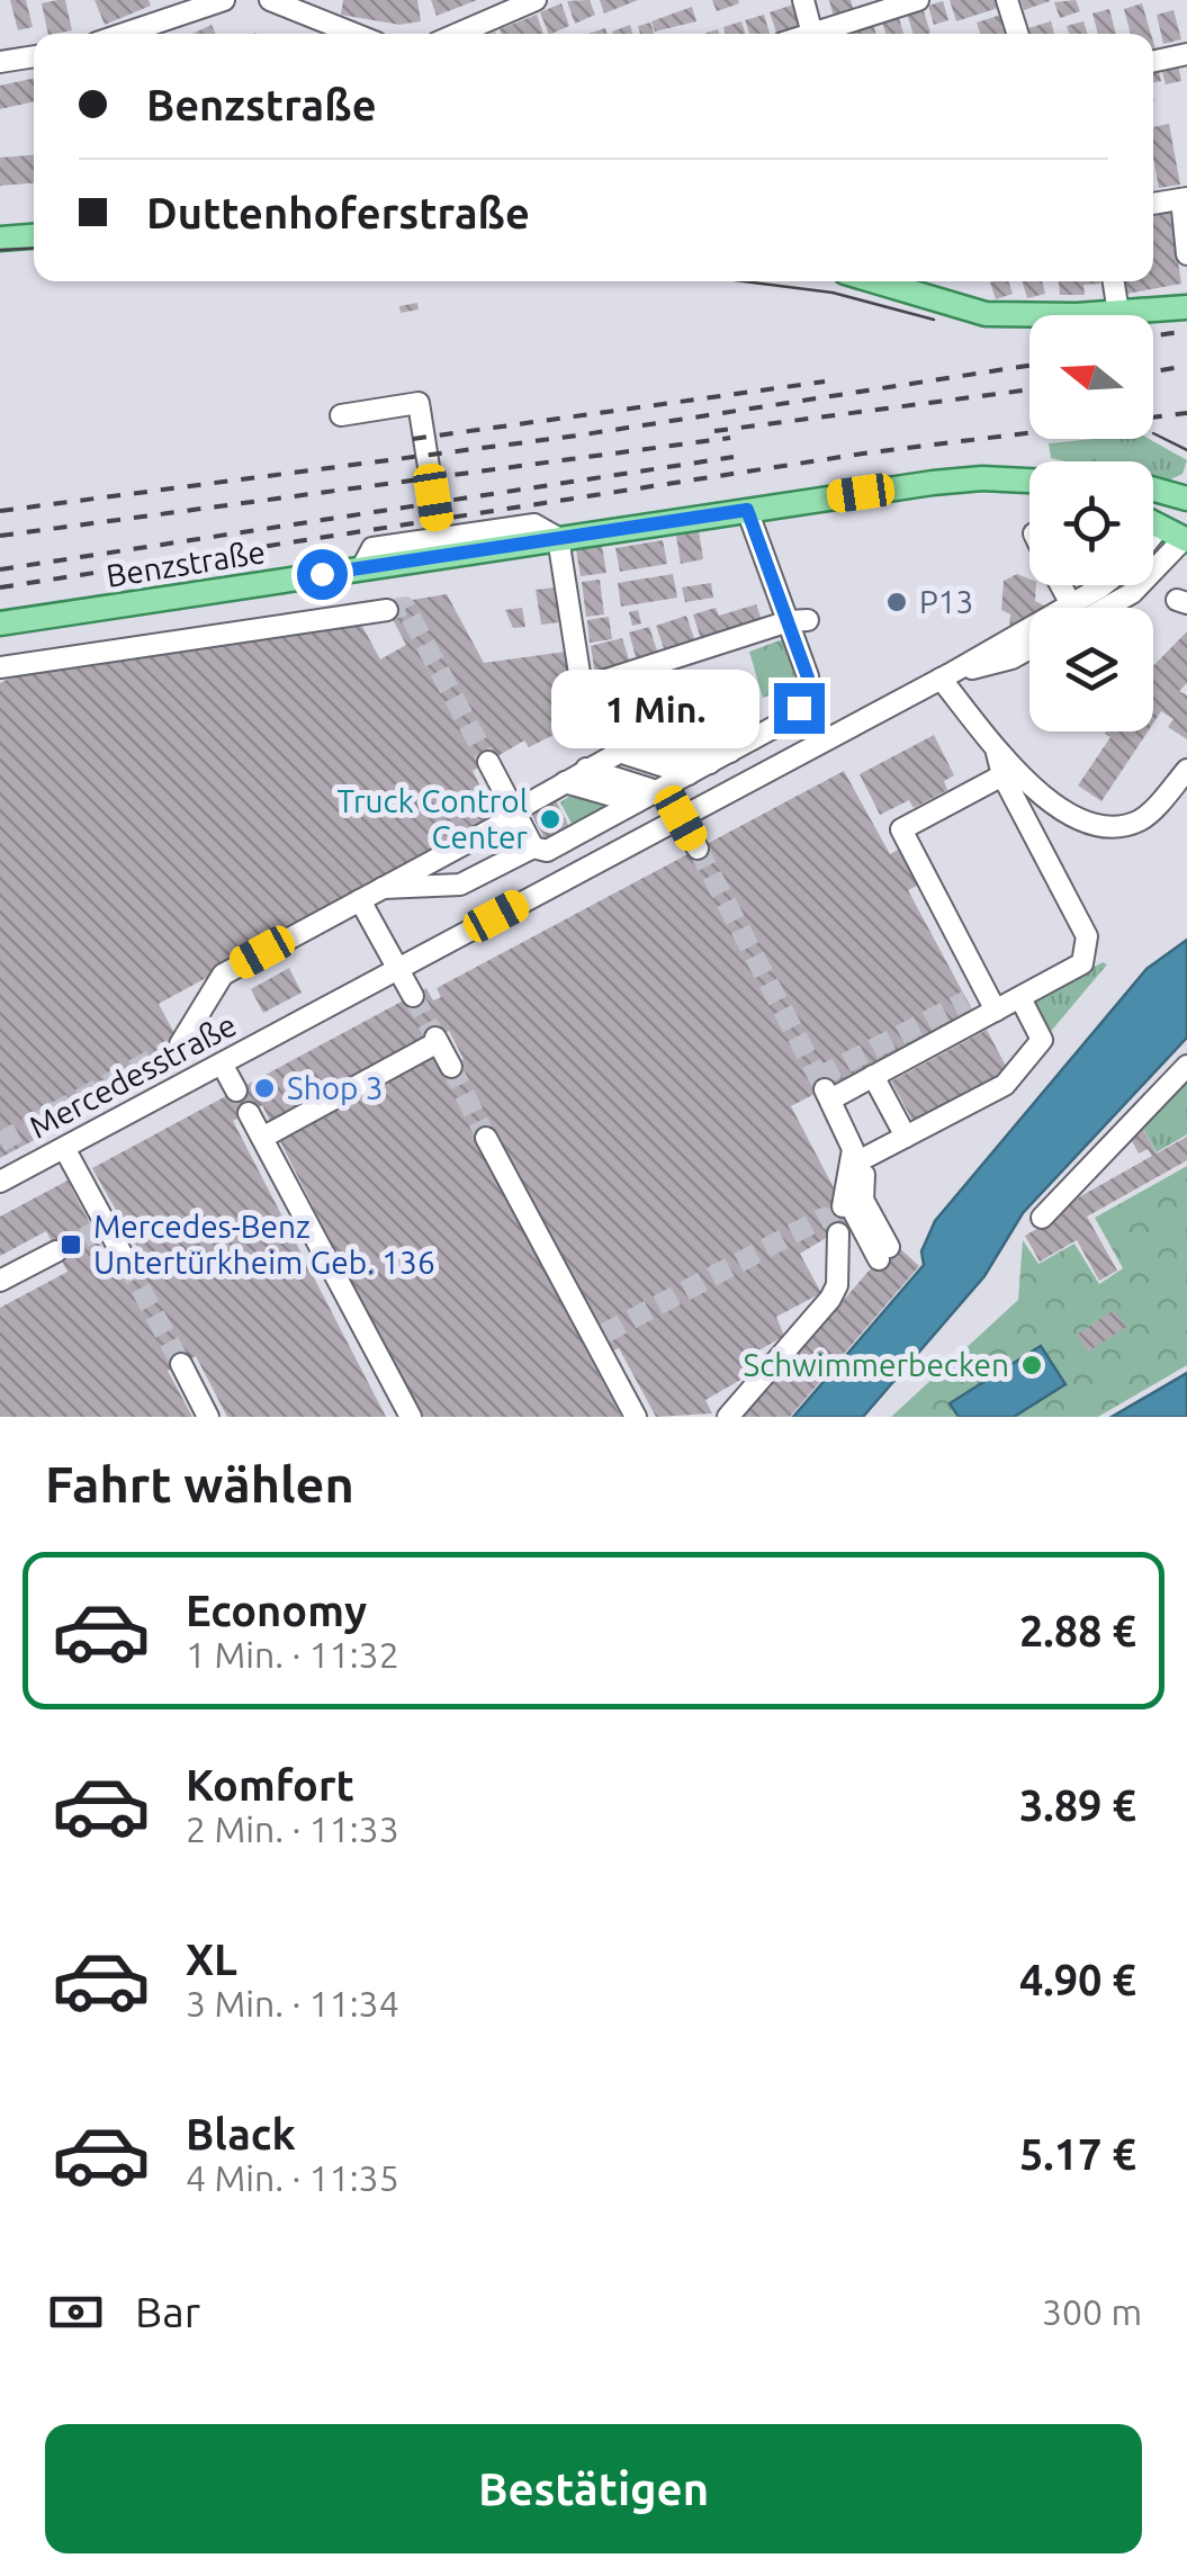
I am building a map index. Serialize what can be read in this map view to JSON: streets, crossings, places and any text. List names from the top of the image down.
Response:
{
  "streets": {
    "main road": ["Benzstraße"],
    "street": ["Mercedesstraße"]
  },
  "places": {
    "other": [
      "P13",
      "Truck Control Center",
      "Shop 3",
      "Schwimmerbecken"
    ],
    "transit": ["Mercedes-Benz Untertürkheim Geb. 136"]
  },
  "north": "left",
  "page": {
    "banner": ["Benzstraße", "Duttenhoferstraße"],
    "bubble": "1 Min.",
    "heading": "Fahrt wählen",
    "list": [
      {
        "name": "Economy",
        "note": "1 Min. · 11:32",
        "value": "2.88 €"
      },
      {
        "name": "Komfort",
        "note": "2 Min. · 11:33",
        "value": "3.89 €"
      },
      {
        "name": "XL",
        "note": "3 Min. · 11:34",
        "value": "4.90 €"
      },
      {
        "name": "Black",
        "note": "4 Min. · 11:35",
        "value": "5.17 €"
      }
    ],
    "pay": ["Bar", "300 m"],
    "buttons": "Bestätigen"
  }
}
